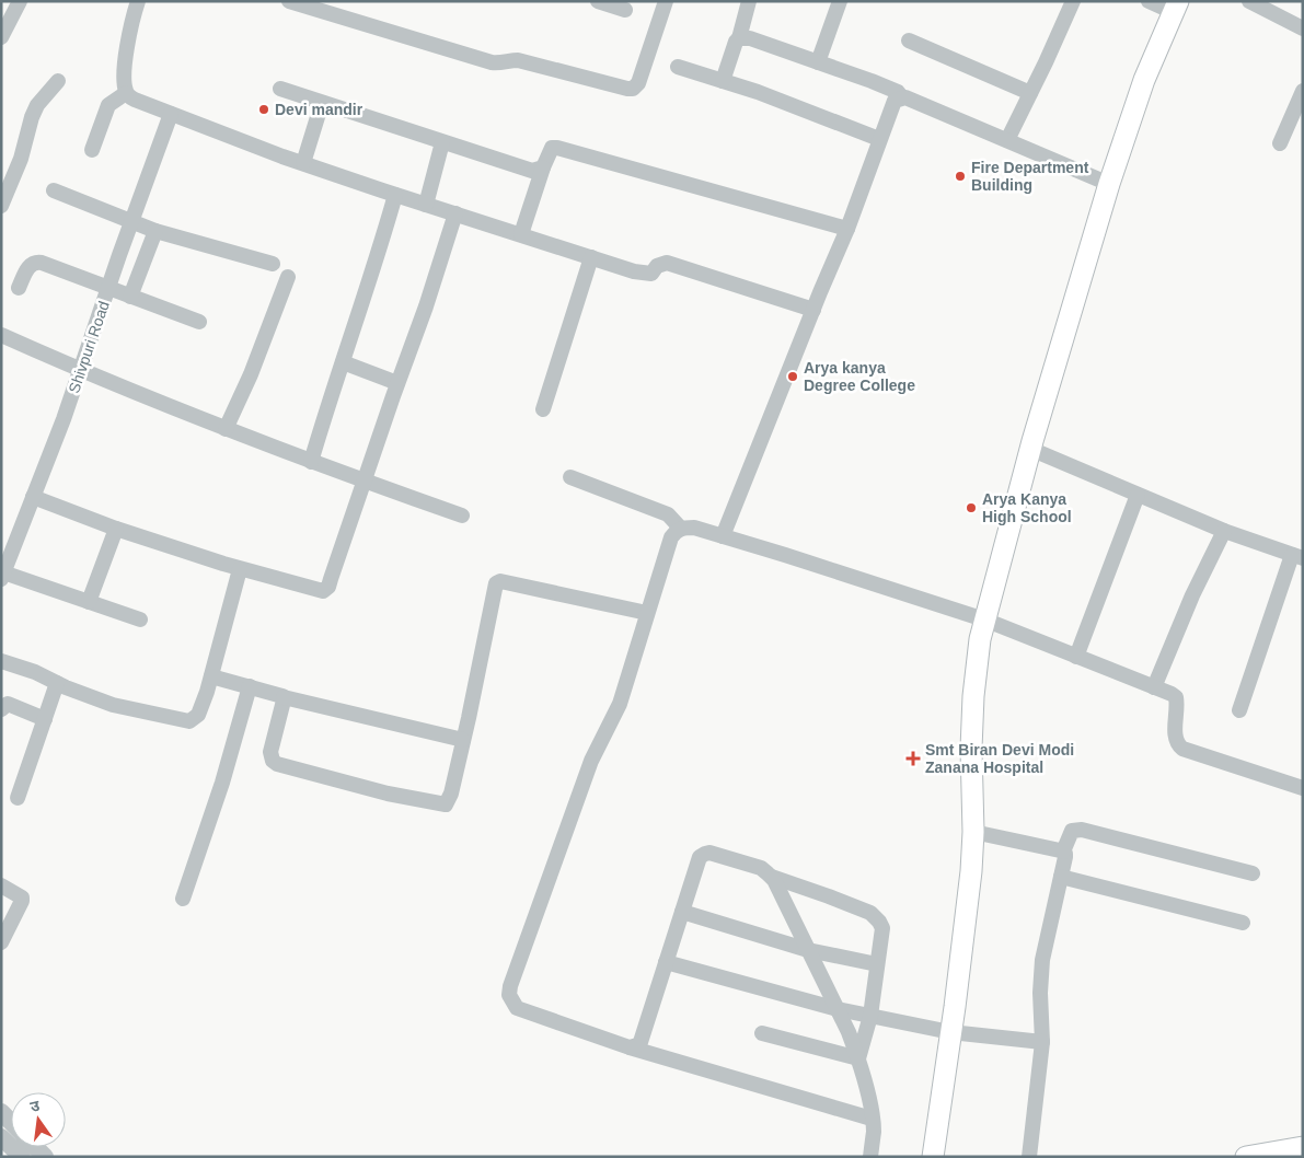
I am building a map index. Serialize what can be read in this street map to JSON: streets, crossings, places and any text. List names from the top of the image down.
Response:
{
  "streets": {
    "street": ["Shivpuri Road"]
  },
  "places": {
    "other": [
      "Devi mandir",
      "Fire Department Building",
      "Arya kanya Degree College",
      "Arya Kanya High School"
    ],
    "health": ["Smt Biran Devi Modi Zanana Hospital"]
  },
  "north": "top"
}
